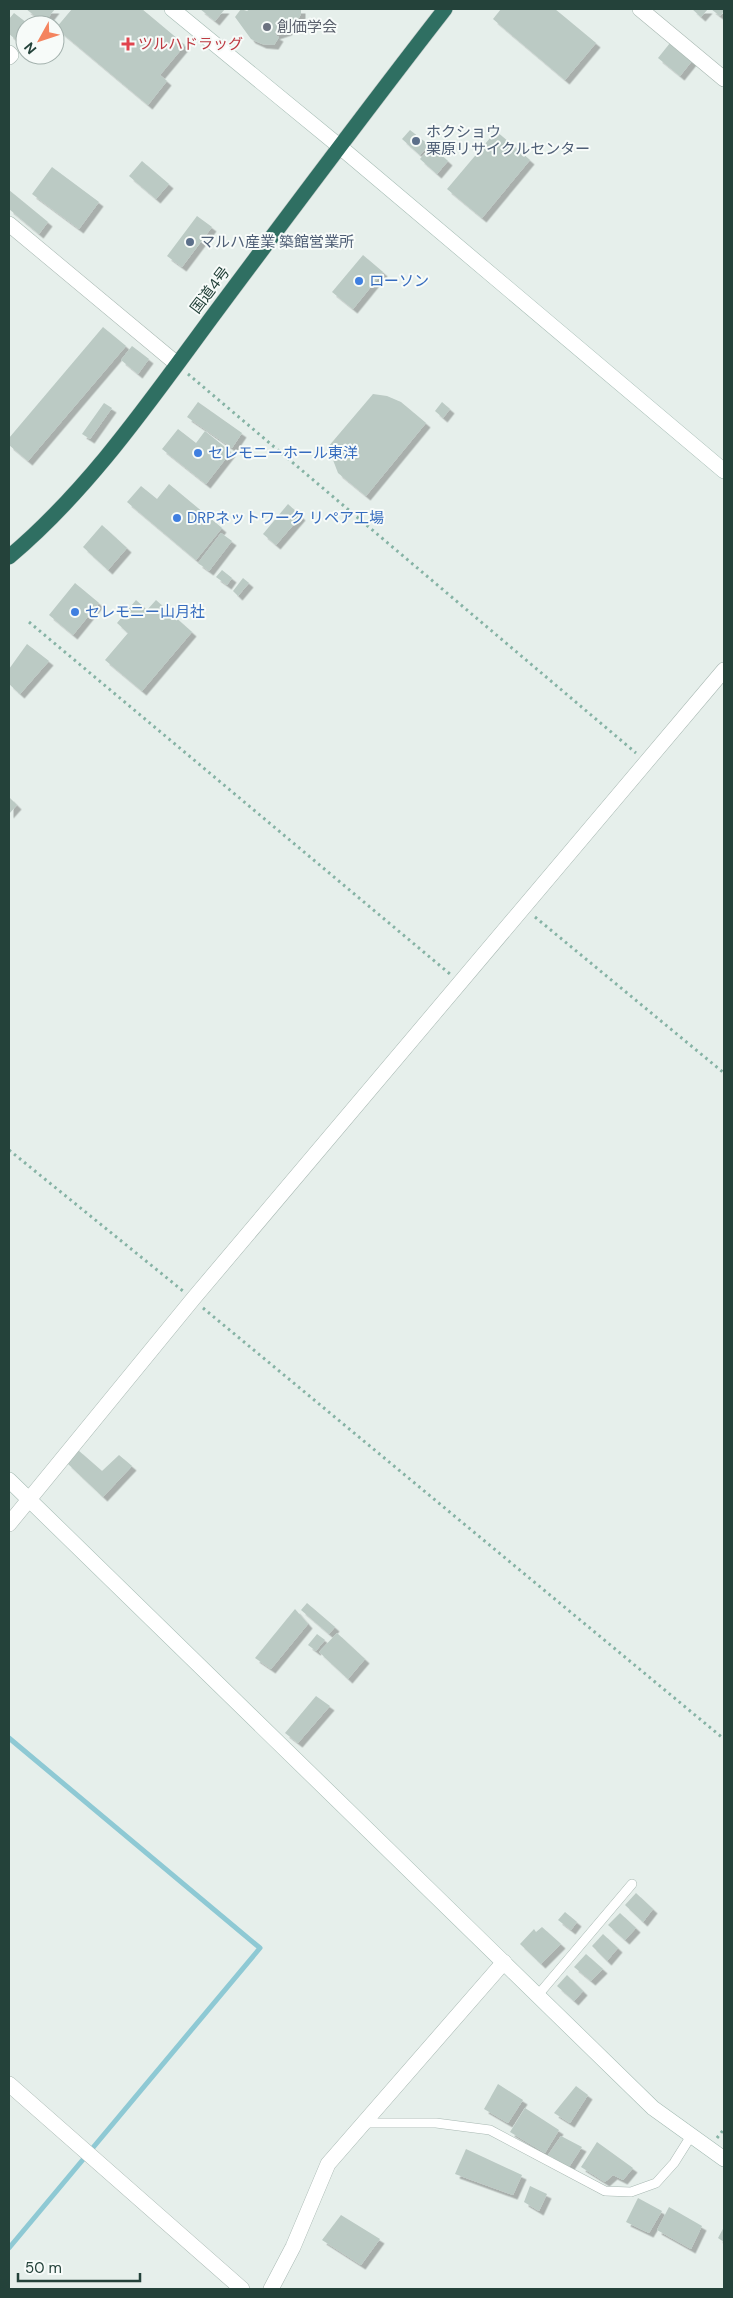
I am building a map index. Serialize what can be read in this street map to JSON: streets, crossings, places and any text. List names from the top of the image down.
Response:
{
  "streets": {
    "highway": ["国道4号"]
  },
  "places": {
    "other": [
      "創価学会",
      "ホクショウ 栗原リサイクルセンター",
      "マルハ産業 築館営業所",
      "ローソン",
      "セレモニーホール東洋",
      "DRPネットワーク リペア工場",
      "セレモニー山月社"
    ],
    "health": ["ツルハドラッグ"]
  },
  "scale_bar": "50 m",
  "north": "bottom left"
}
